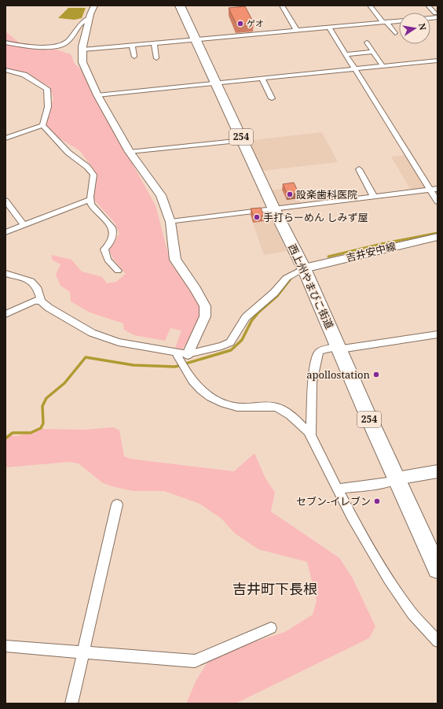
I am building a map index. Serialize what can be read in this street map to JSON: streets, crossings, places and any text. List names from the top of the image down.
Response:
{
  "streets": {
    "highway": ["254", "西上州やまびこ街道"],
    "street": ["吉井安中線"]
  },
  "crossings": [
    ["吉井安中線", "西上州やまびこ街道"]
  ],
  "districts": ["吉井町下長根"],
  "places": [
    "ゲオ",
    "設楽歯科医院",
    "手打らーめん しみず屋",
    "apollostation",
    "セブン-イレブン"
  ],
  "north": "right"
}
